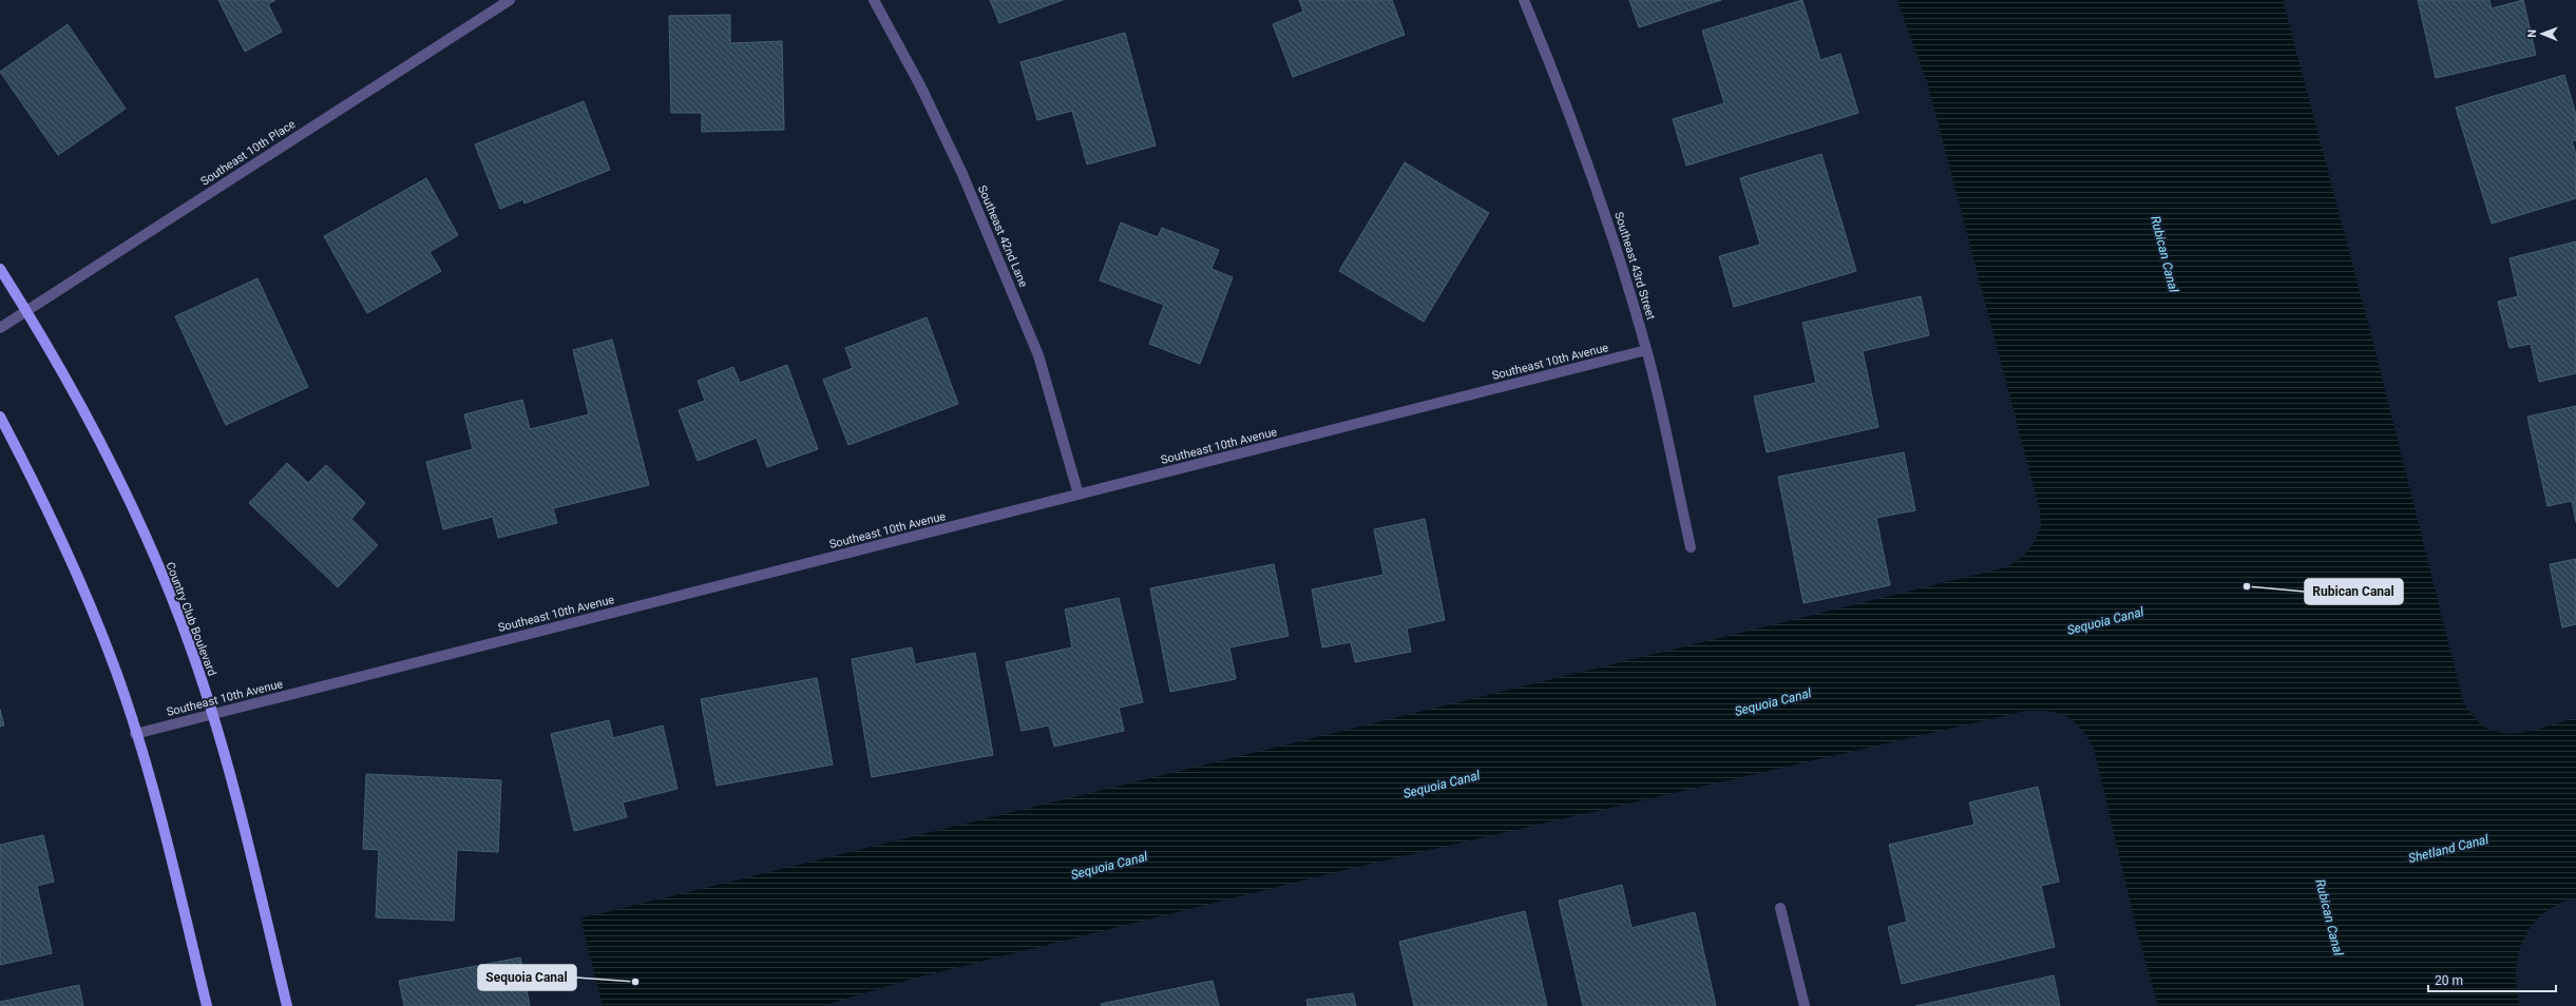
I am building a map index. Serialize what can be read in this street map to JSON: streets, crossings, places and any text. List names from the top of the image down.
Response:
{
  "streets": {
    "main road": ["Country Club Boulevard"],
    "street": [
      "Southeast 10th Place",
      "Southeast 42nd Lane",
      "Southeast 43rd Street",
      "Southeast 10th Avenue"
    ]
  },
  "crossings": [
    ["Southeast 10th Place", "Country Club Boulevard"],
    ["Southeast 42nd Lane", "Southeast 10th Avenue"],
    ["Southeast 43rd Street", "Southeast 10th Avenue"],
    ["Southeast 10th Avenue", "Country Club Boulevard"]
  ],
  "water": ["Rubican Canal", "Sequoia Canal", "Shetland Canal"],
  "places": ["Rubican Canal", "Sequoia Canal"],
  "scale_bar": "20 m",
  "north": "left"
}
